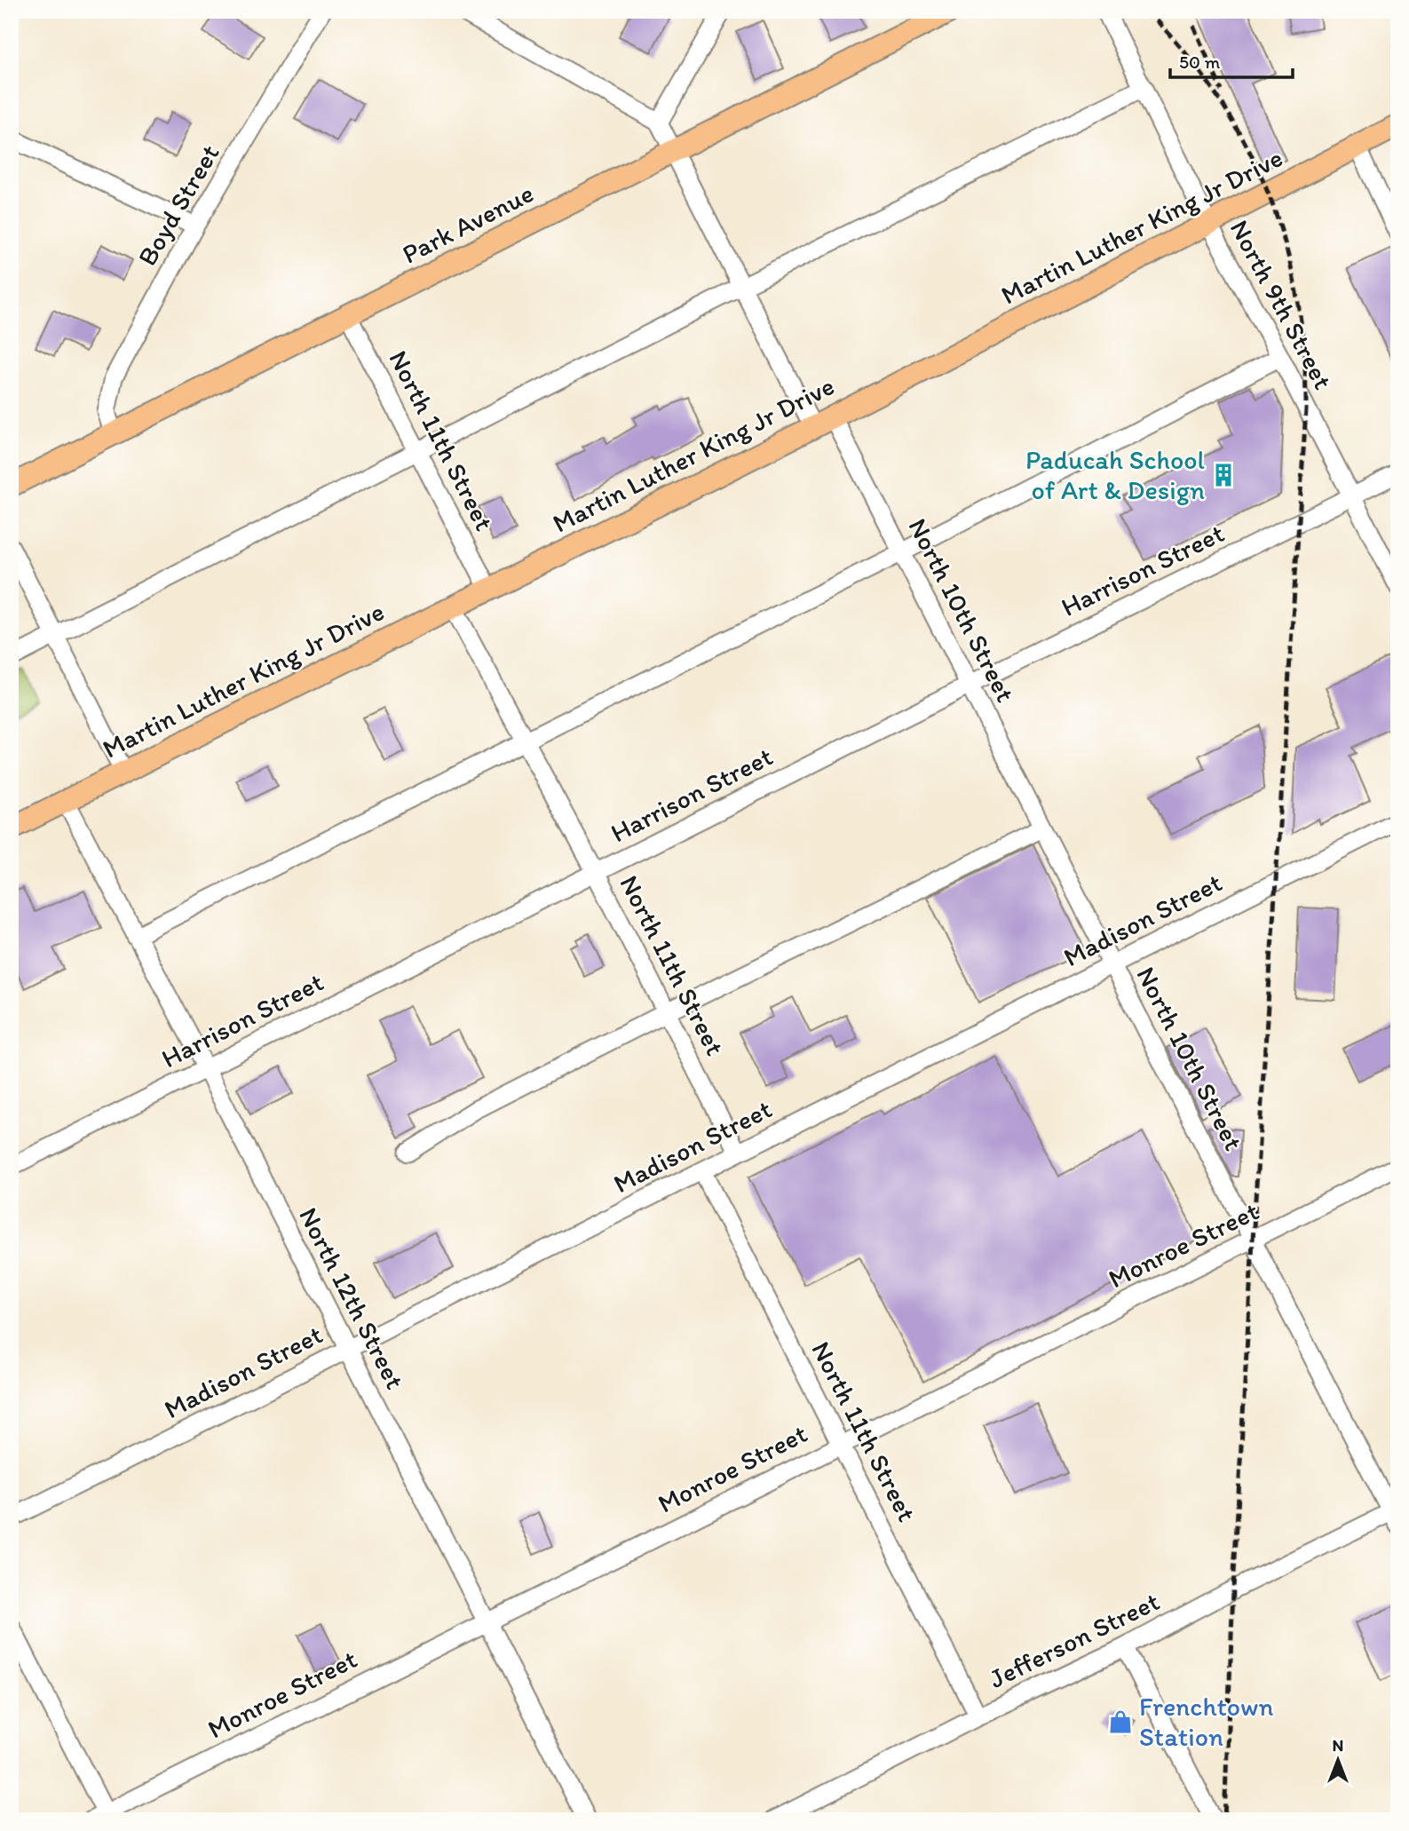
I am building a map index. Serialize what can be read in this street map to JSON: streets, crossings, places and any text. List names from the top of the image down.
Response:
{
  "streets": {
    "main road": ["Park Avenue", "Martin Luther King Jr Drive"],
    "street": [
      "Boyd Street",
      "North 9th Street",
      "North 11th Street",
      "Harrison Street",
      "North 10th Street",
      "Madison Street",
      "Monroe Street",
      "North 12th Street",
      "Jefferson Street"
    ]
  },
  "crossings": [
    ["Boyd Street", "Park Avenue"],
    ["Park Avenue", "North 11th Street"],
    ["Park Avenue", "North 10th Street"],
    ["Martin Luther King Jr Drive", "North 9th Street"],
    ["Martin Luther King Jr Drive", "North 11th Street"],
    ["Martin Luther King Jr Drive", "North 10th Street"],
    ["Martin Luther King Jr Drive", "North 12th Street"],
    ["North 9th Street", "Harrison Street"],
    ["North 11th Street", "Harrison Street"],
    ["North 11th Street", "Madison Street"],
    ["North 11th Street", "Monroe Street"],
    ["North 11th Street", "Jefferson Street"],
    ["Harrison Street", "North 10th Street"],
    ["Harrison Street", "North 12th Street"],
    ["North 10th Street", "Madison Street"],
    ["North 10th Street", "Monroe Street"],
    ["North 10th Street", "Jefferson Street"],
    ["Madison Street", "North 12th Street"],
    ["Monroe Street", "North 12th Street"]
  ],
  "places": {
    "building": ["Paducah School of Art & Design"],
    "shop": ["Frenchtown Station"]
  },
  "scale_bar": "50 m",
  "north": "top"
}
